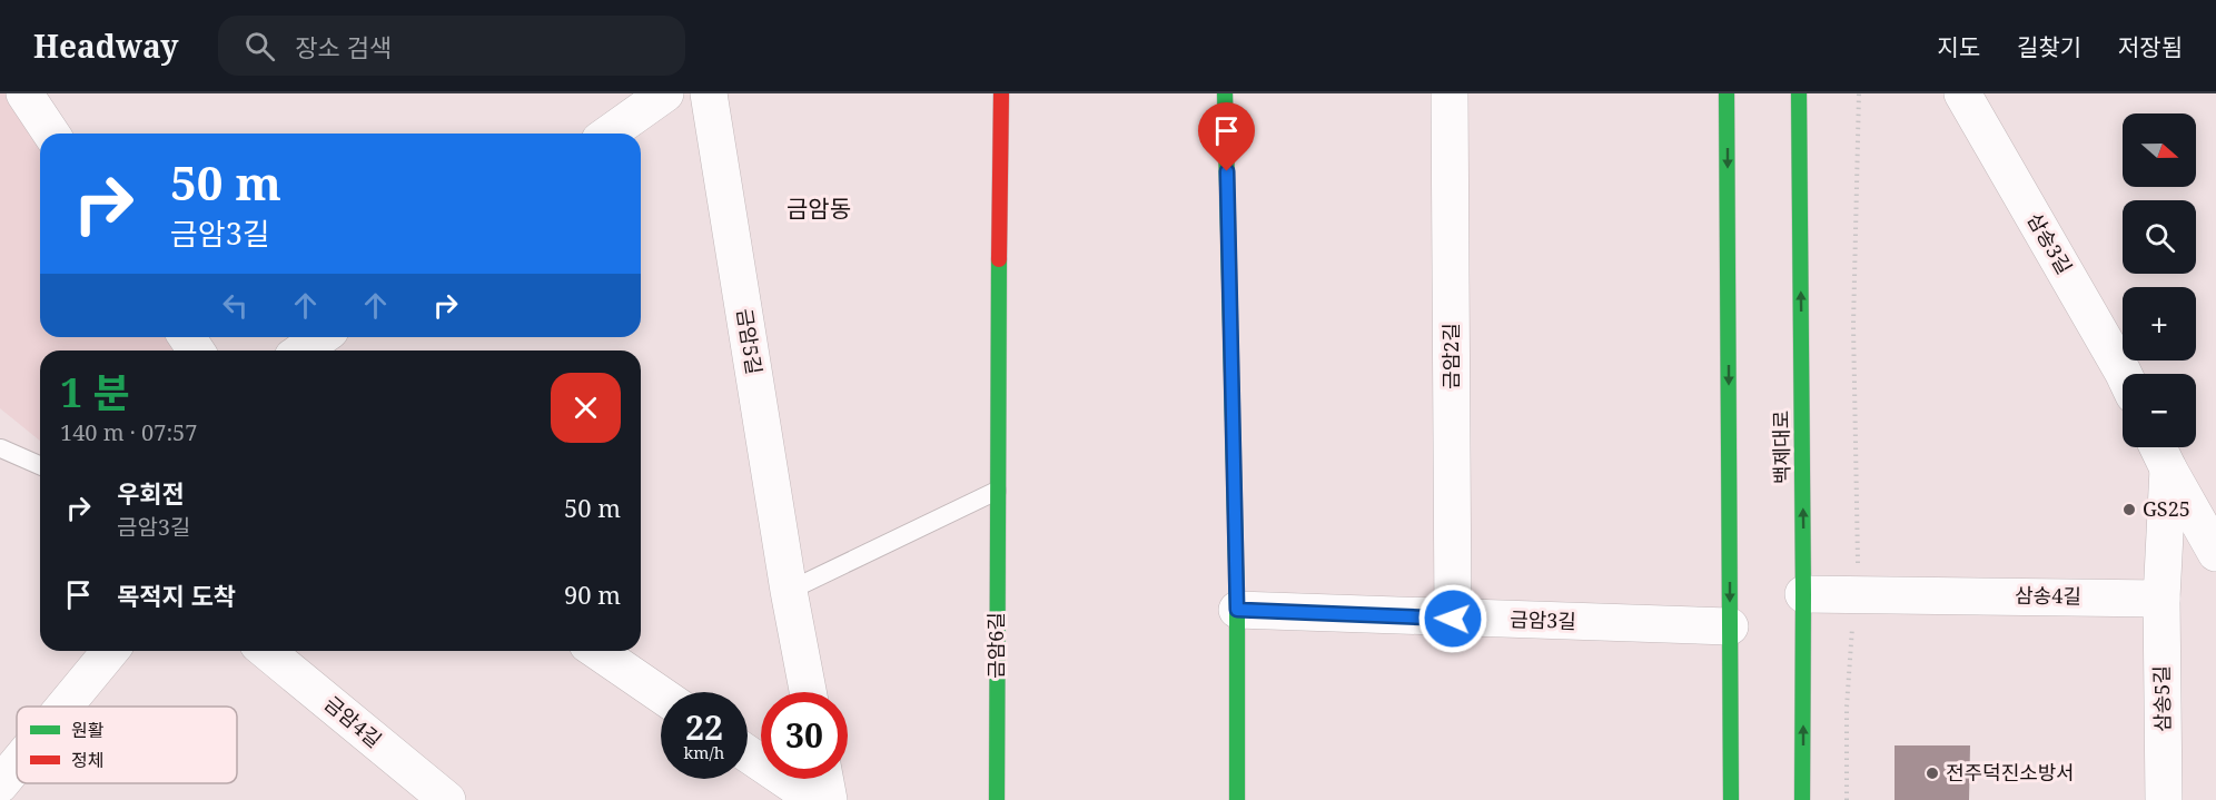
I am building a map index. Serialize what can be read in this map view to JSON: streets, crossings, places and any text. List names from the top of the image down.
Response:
{
  "streets": {
    "street": [
      "삼송3길",
      "금암5길",
      "금암2길",
      "백제대로",
      "삼송4길",
      "금암3길",
      "금암6길",
      "삼송5길",
      "금암4길"
    ]
  },
  "crossings": [
    ["금암2길", "금암3길"],
    ["백제대로", "삼송4길"],
    ["삼송4길", "삼송5길"]
  ],
  "districts": ["금암동"],
  "places": ["GS25", "전주덕진소방서"],
  "legend": ["원활", "정체"],
  "north": "right",
  "page": {
    "header": "Headway",
    "search": "장소 검색",
    "nav": ["지도", "길찾기", "저장됨"],
    "map_buttons": ["+", "−"],
    "turn": ["50 m", "금암3길"],
    "heading": ["1 분", "140 m · 07:57"],
    "list": [
      {
        "name": "우회전",
        "note": "금암3길",
        "value": "50 m"
      },
      {
        "name": "목적지 도착",
        "value": "90 m"
      }
    ],
    "speed": "22 km/h",
    "limit": "30"
  }
}
